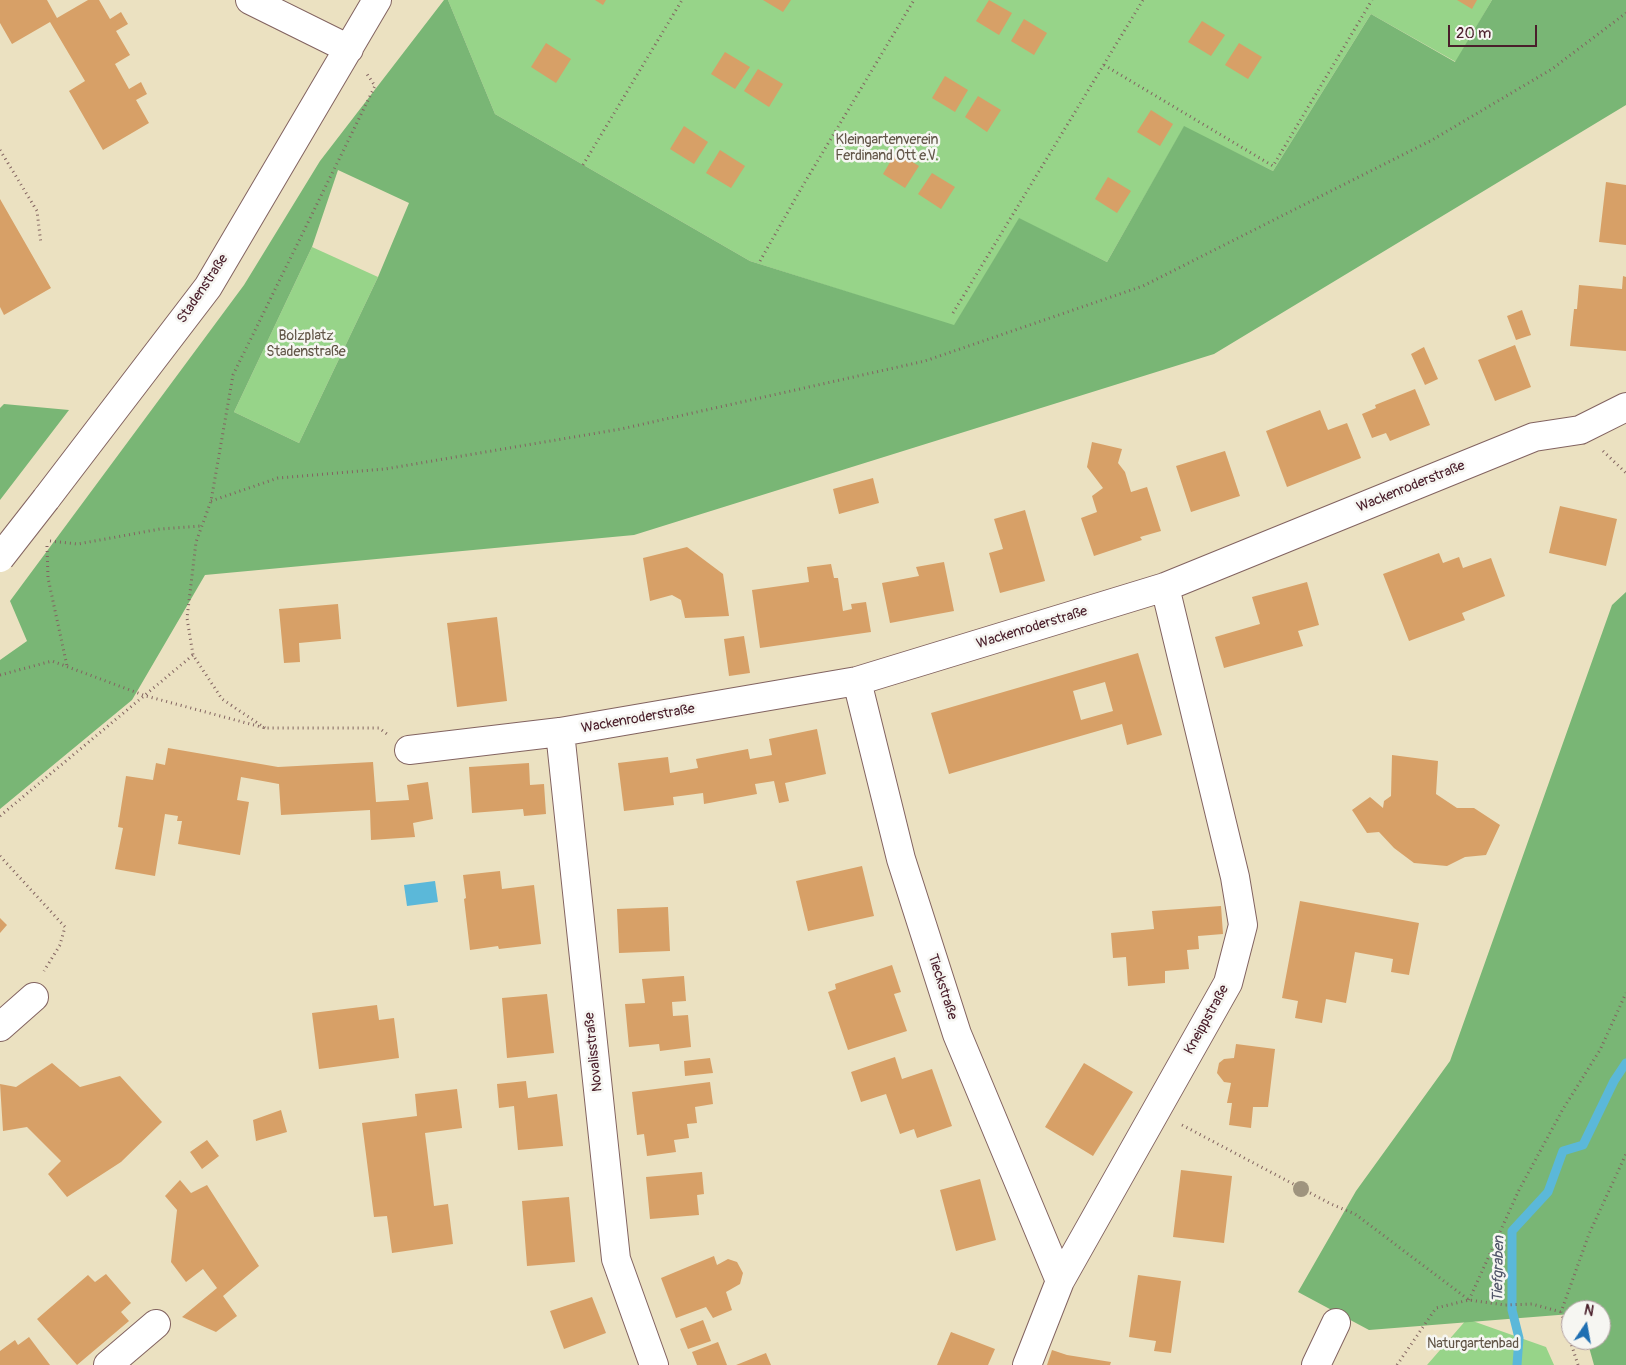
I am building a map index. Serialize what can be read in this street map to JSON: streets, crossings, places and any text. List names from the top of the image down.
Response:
{
  "streets": {
    "street": [
      "Stadenstraße",
      "Wackenroderstraße",
      "Tieckstraße",
      "Kneippstraße",
      "Novalisstraße"
    ]
  },
  "crossings": [
    ["Wackenroderstraße", "Tieckstraße"],
    ["Wackenroderstraße", "Kneippstraße"],
    ["Wackenroderstraße", "Novalisstraße"],
    ["Tieckstraße", "Kneippstraße"]
  ],
  "water": ["Tiefgraben"],
  "parks": ["Kleingartenverein Ferdinand Ott e.V.", "Bolzplatz Stadenstraße", "Naturgartenbad"],
  "scale_bar": "20 m",
  "north": "top"
}
